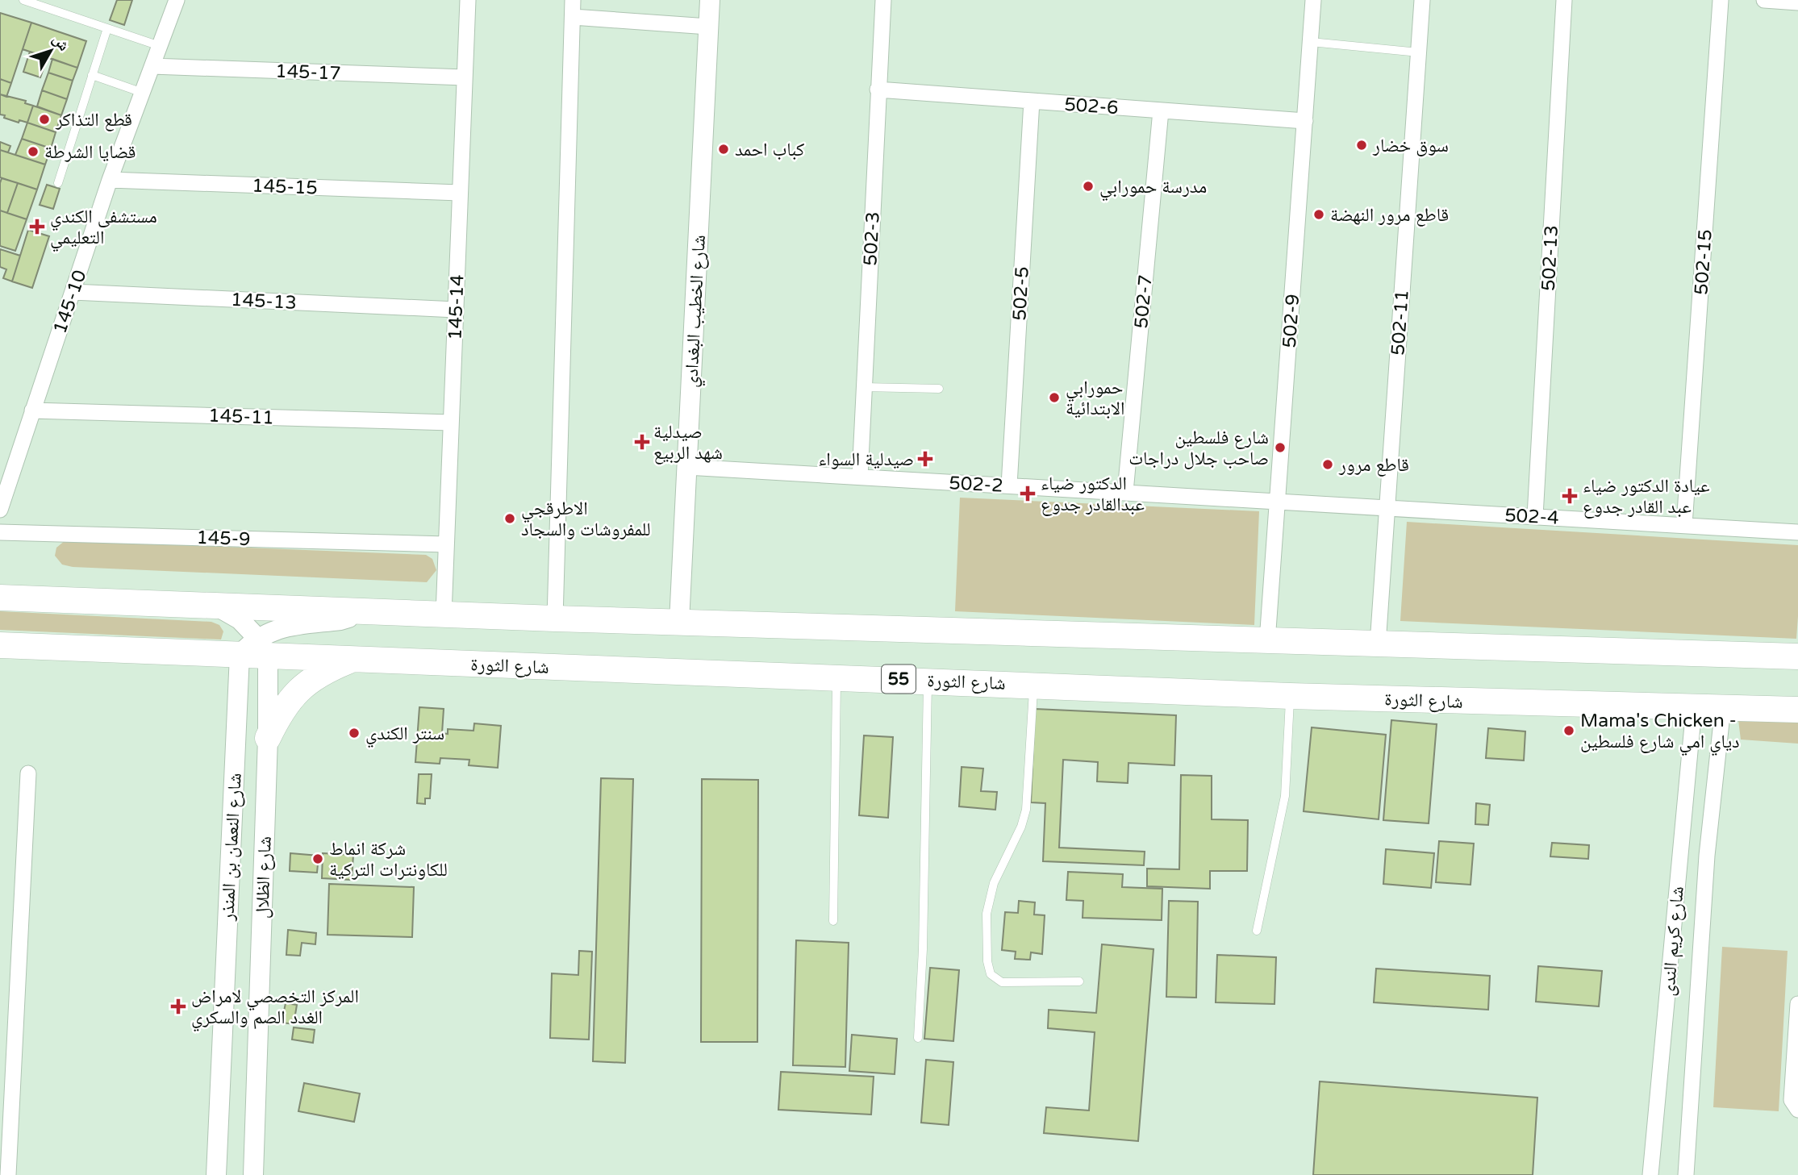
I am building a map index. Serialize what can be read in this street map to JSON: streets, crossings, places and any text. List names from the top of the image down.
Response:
{
  "streets": {
    "main road": ["شارع الثورة", "55"],
    "street": [
      "145-17",
      "502-6",
      "145-15",
      "502-3",
      "502-13",
      "502-15",
      "502-5",
      "145-13",
      "145-10",
      "502-7",
      "145-14",
      "شارع الخطيب البغدادي",
      "502-9",
      "502-11",
      "145-11",
      "502-2",
      "502-4",
      "145-9",
      "شارع النعمان بن المنذر",
      "شارع الظلال",
      "شارع كريم الندى"
    ]
  },
  "crossings": [
    ["145-17", "145-10"],
    ["145-17", "145-14"],
    ["502-6", "502-3"],
    ["502-6", "502-5"],
    ["502-6", "502-7"],
    ["502-6", "502-9"],
    ["145-15", "145-10"],
    ["145-15", "145-14"],
    ["502-3", "502-2"],
    ["502-13", "502-4"],
    ["502-15", "502-4"],
    ["502-5", "502-2"],
    ["145-13", "145-10"],
    ["145-13", "145-14"],
    ["145-10", "145-11"],
    ["502-7", "502-2"],
    ["145-14", "145-11"],
    ["145-14", "145-9"],
    ["شارع الخطيب البغدادي", "502-2"],
    ["502-9", "502-2"],
    ["502-11", "502-4"],
    ["502-2", "502-4"],
    ["شارع الثورة", "شارع النعمان بن المنذر"],
    ["شارع الثورة", "شارع الظلال"],
    ["شارع الثورة", "شارع كريم الندى"],
    ["شارع النعمان بن المنذر", "شارع الظلال"]
  ],
  "places": {
    "other": [
      "قطع التذاكر",
      "سوق خضار",
      "كباب احمد",
      "قضايا الشرطة",
      "مدرسة حمورابي",
      "قاطع مرور النهضة",
      "حمورابي الابتدائية",
      "شارع فلسطين صاحب جلال دراجات",
      "قاطع مرور",
      "الاطرقجي للمفروشات والسجاد",
      "Mama's Chicken - دياي امي شارع فلسطين",
      "سنتر الكندي",
      "شركة انماط للكاونترات التركية"
    ],
    "health": [
      "مستشفى الكندي التعليمي",
      "صيدلية شهد الربيع",
      "صيدلية السواء",
      "الدكتور ضياء عبدالقادر جدوع",
      "عيادة الدكتور ضياء عبد القادر جدوع",
      "المركز التخصصي لامراض الغدد الصم والسكري"
    ]
  },
  "north": "top right"
}
